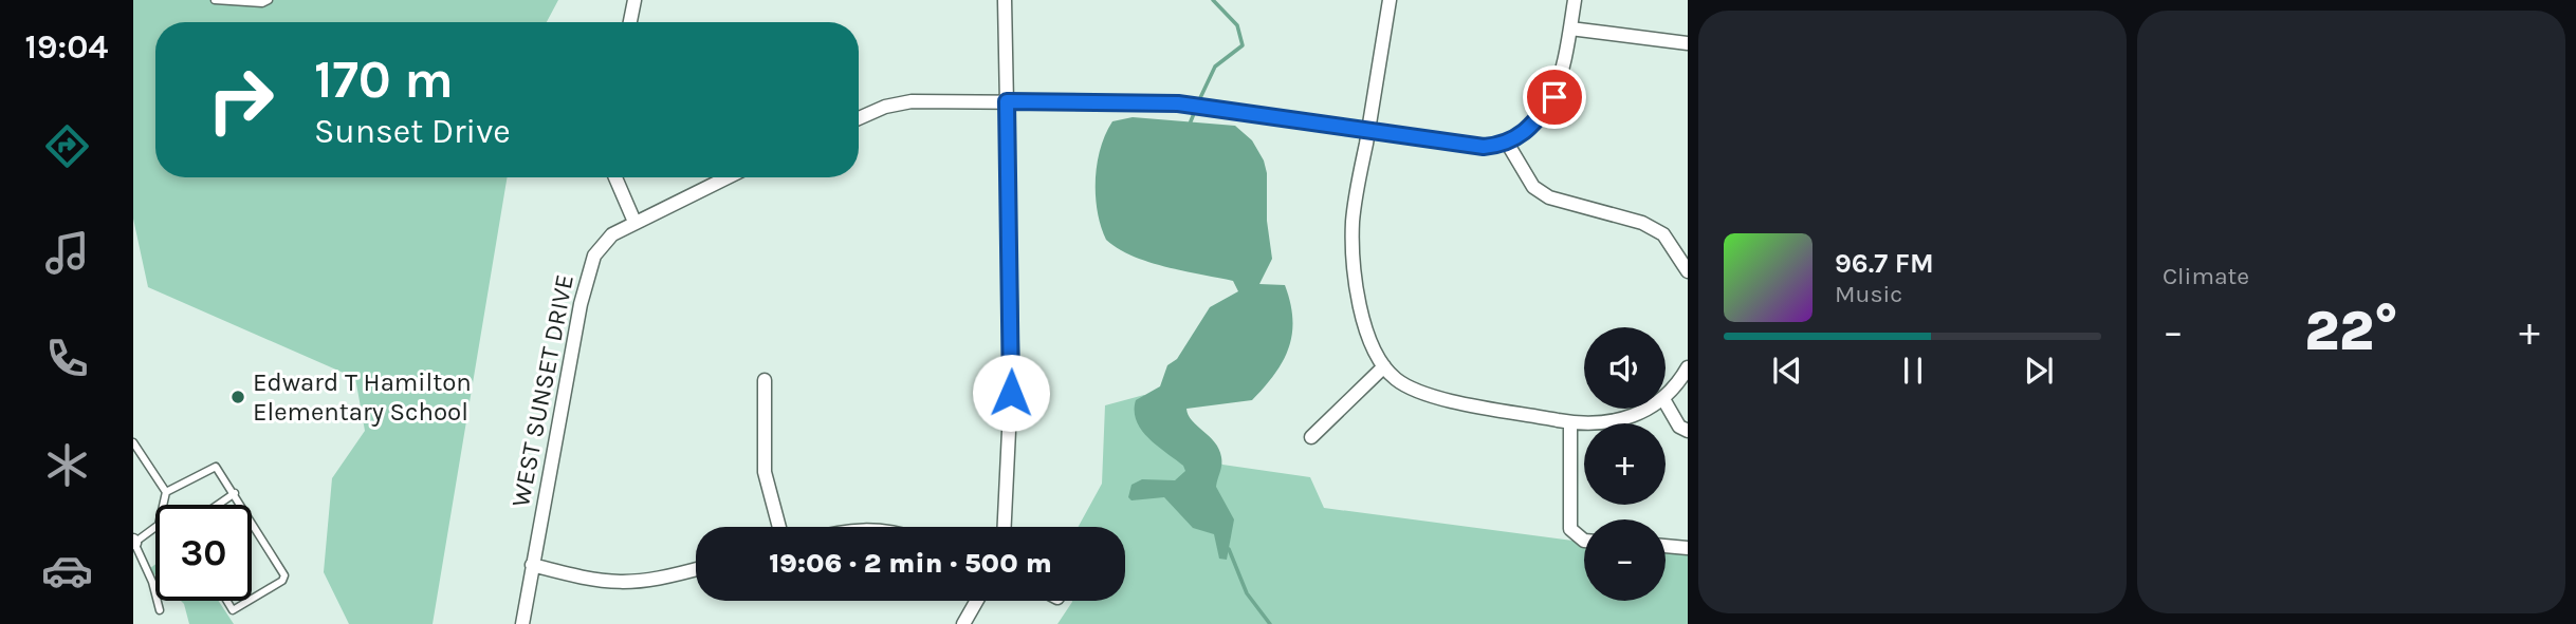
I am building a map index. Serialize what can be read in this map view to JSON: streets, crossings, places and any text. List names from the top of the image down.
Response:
{
  "streets": {
    "street": ["WEST SUNSET DRIVE"]
  },
  "places": ["Edward T Hamilton Elementary School"],
  "page": {
    "tabs": "19:04",
    "tile": "Climate",
    "turn": ["170 m", "Sunset Drive"],
    "song": ["96.7 FM", "Music"],
    "heat": ["−", "22°", "+"],
    "map_buttons": ["+", "−"],
    "limit": "30",
    "trip": "19:06 · 2 min · 500 m"
  }
}
